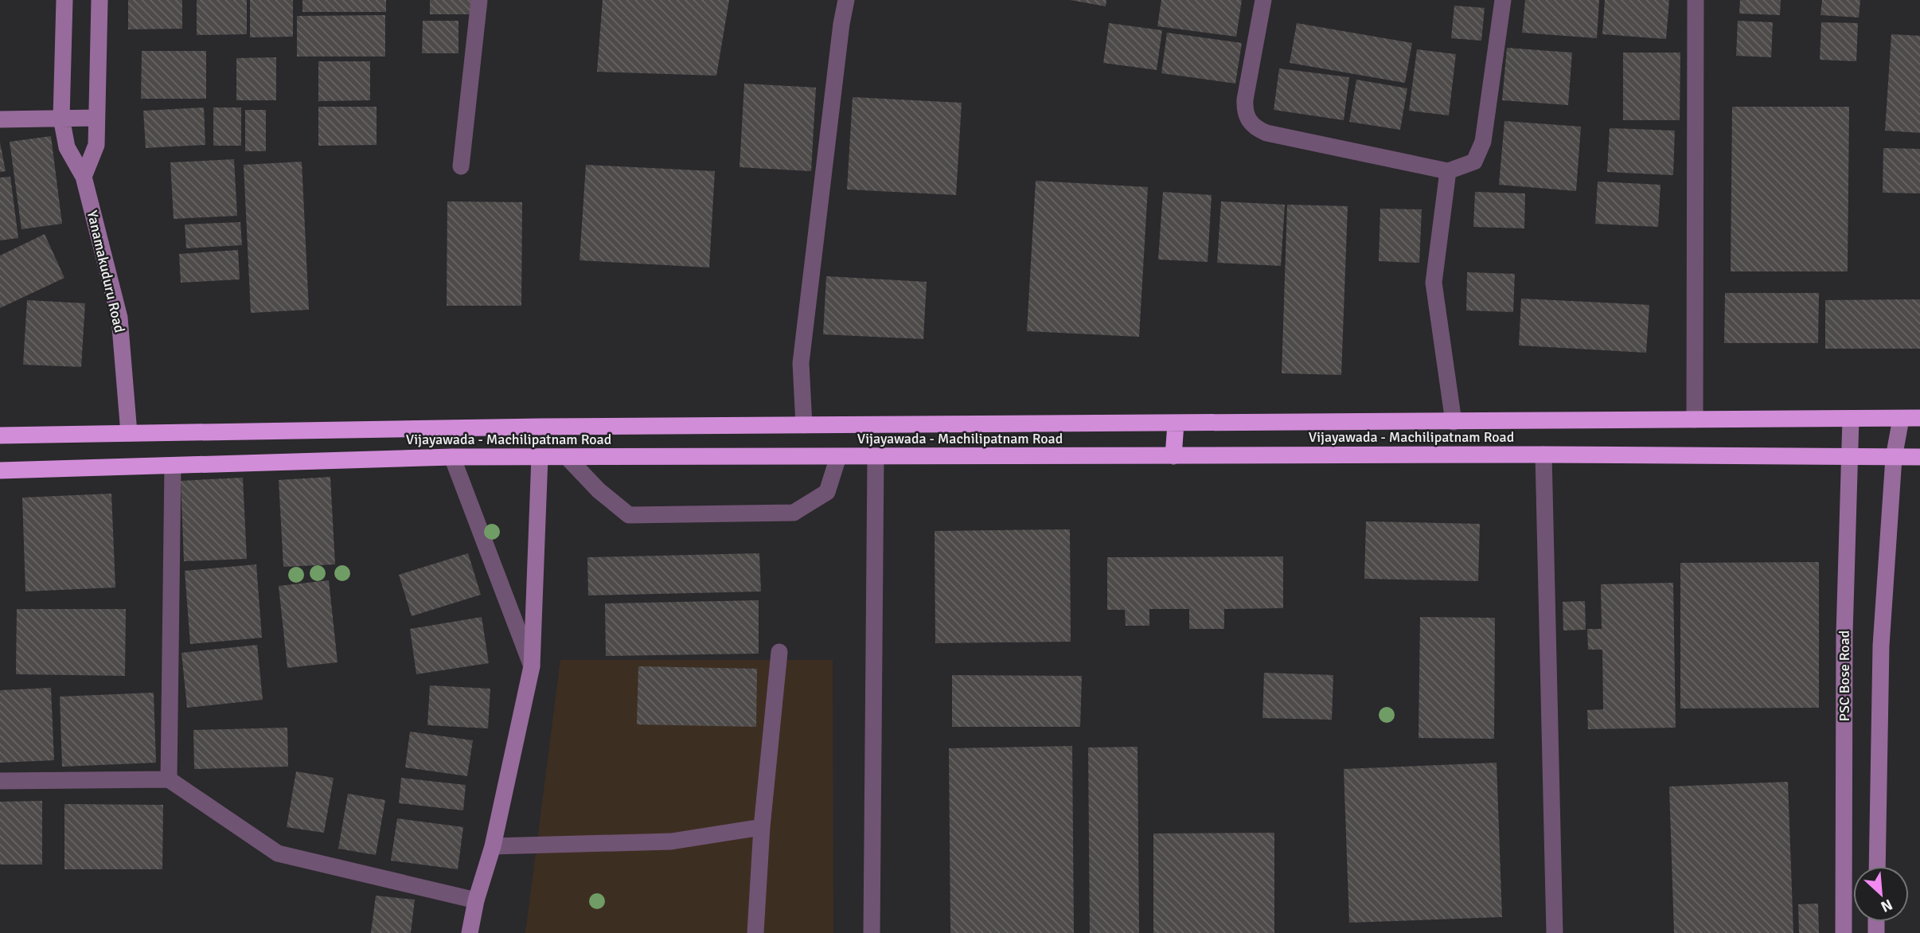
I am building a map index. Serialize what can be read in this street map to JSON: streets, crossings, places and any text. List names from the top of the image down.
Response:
{
  "streets": {
    "highway": ["Vijayawada - Machilipatnam Road"],
    "street": ["Yanamakuduru Road", "PSC Bose Road"]
  },
  "crossings": [
    ["Yanamakuduru Road", "Vijayawada - Machilipatnam Road"],
    ["Vijayawada - Machilipatnam Road", "PSC Bose Road"]
  ],
  "north": "bottom right"
}
